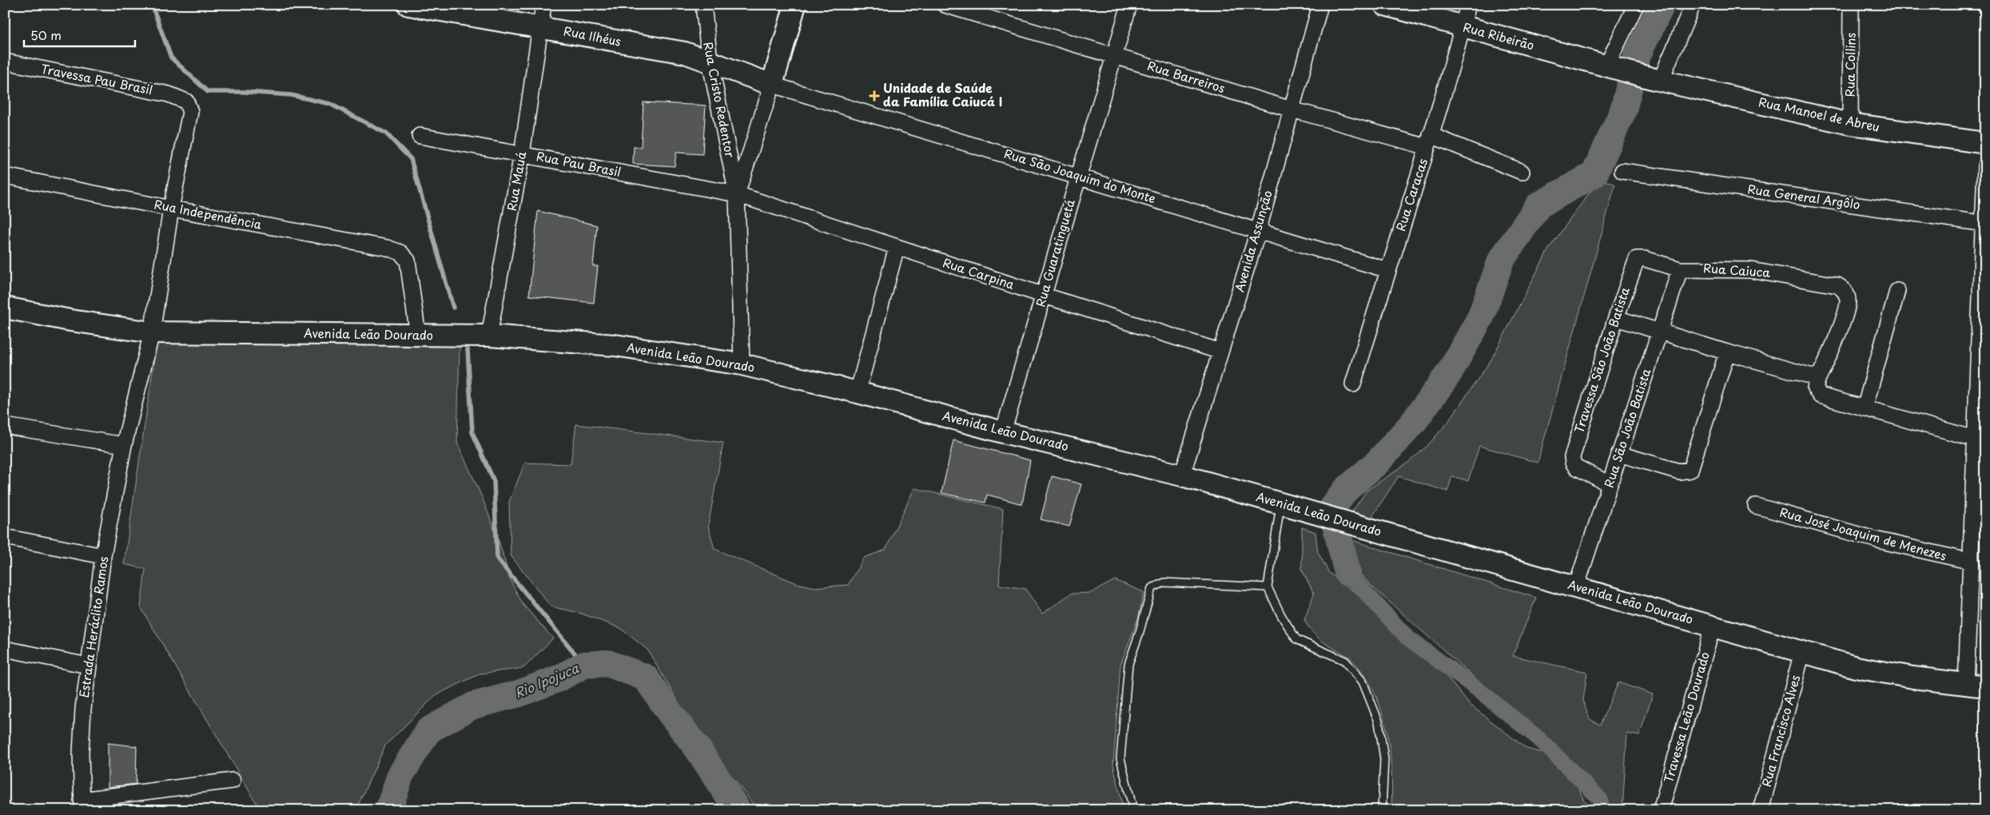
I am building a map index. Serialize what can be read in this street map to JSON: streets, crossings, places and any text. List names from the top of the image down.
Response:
{
  "streets": {
    "main road": [
      "Rua Ilhéus",
      "Rua Ribeirão",
      "Rua Manoel de Abreu",
      "Avenida Leão Dourado"
    ],
    "street": [
      "Rua Collins",
      "Rua Barreiros",
      "Travessa Pau Brasil",
      "Rua Cristo Redentor",
      "Rua Pau Brasil",
      "Rua São Joaquim do Monte",
      "Rua Mauá",
      "Rua Caracas",
      "Rua General Argôlo",
      "Rua Independência",
      "Avenida Assunção",
      "Rua Guaratinguetá",
      "Rua Caiuca",
      "Rua Carpina",
      "Travessa São João Batista",
      "Rua São João Batista",
      "Rua José Joaquim de Menezes",
      "Estrada Heráclito Ramos",
      "Travessa Leão Dourado",
      "Rua Francisco Alves"
    ]
  },
  "crossings": [
    ["Rua Ilhéus", "Rua Cristo Redentor"],
    ["Rua Ilhéus", "Rua São Joaquim do Monte"],
    ["Rua Ilhéus", "Rua Mauá"],
    ["Rua Ribeirão", "Rua Manoel de Abreu"],
    ["Rua Ribeirão", "Rua Caracas"],
    ["Rua Collins", "Rua Manoel de Abreu"],
    ["Rua Barreiros", "Rua Caracas"],
    ["Rua Barreiros", "Avenida Assunção"],
    ["Rua Barreiros", "Rua Guaratinguetá"],
    ["Travessa Pau Brasil", "Estrada Heráclito Ramos"],
    ["Rua Cristo Redentor", "Rua Pau Brasil"],
    ["Rua Cristo Redentor", "Rua Carpina"],
    ["Rua Pau Brasil", "Rua Mauá"],
    ["Rua Pau Brasil", "Rua Carpina"],
    ["Rua São Joaquim do Monte", "Rua Caracas"],
    ["Rua São Joaquim do Monte", "Avenida Assunção"],
    ["Rua São Joaquim do Monte", "Rua Guaratinguetá"],
    ["Rua Mauá", "Avenida Leão Dourado"],
    ["Rua Independência", "Avenida Leão Dourado"],
    ["Rua Independência", "Estrada Heráclito Ramos"],
    ["Avenida Assunção", "Rua Carpina"],
    ["Avenida Assunção", "Avenida Leão Dourado"],
    ["Rua Guaratinguetá", "Rua Carpina"],
    ["Rua Guaratinguetá", "Avenida Leão Dourado"],
    ["Rua Caiuca", "Travessa São João Batista"],
    ["Rua Caiuca", "Rua São João Batista"],
    ["Avenida Leão Dourado", "Rua São João Batista"],
    ["Avenida Leão Dourado", "Estrada Heráclito Ramos"],
    ["Avenida Leão Dourado", "Travessa Leão Dourado"],
    ["Avenida Leão Dourado", "Rua Francisco Alves"],
    ["Travessa São João Batista", "Rua São João Batista"]
  ],
  "water": ["Rio Ipojuca"],
  "places": {
    "health": ["Unidade de Saúde da Família Caiucá I"]
  },
  "scale_bar": "50 m"
}
